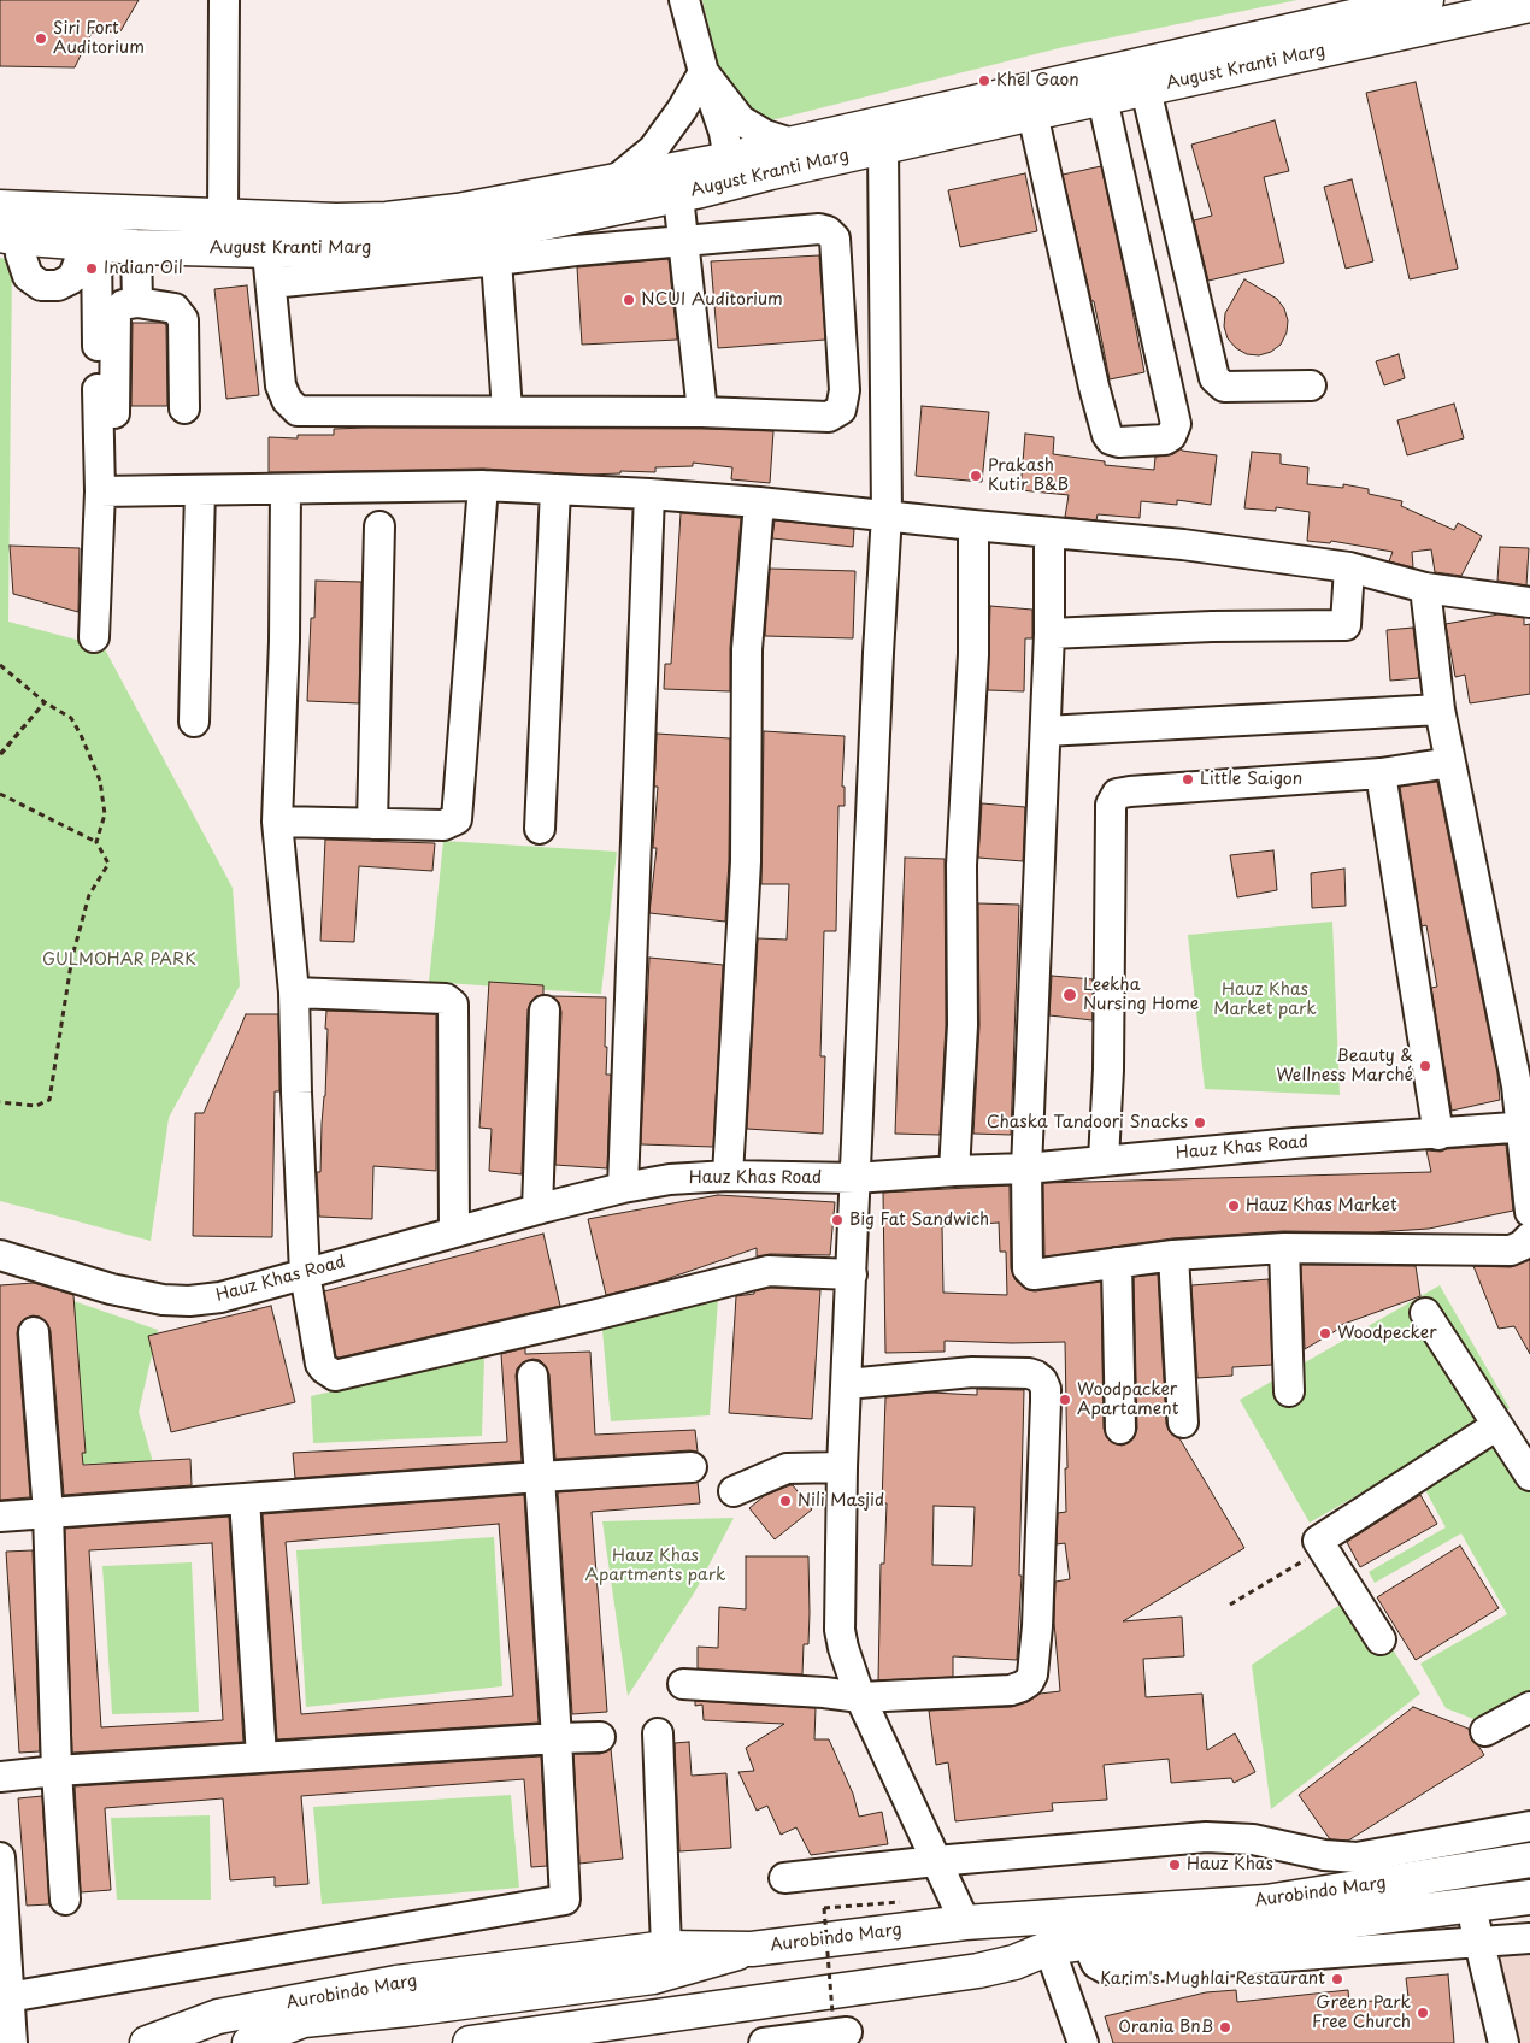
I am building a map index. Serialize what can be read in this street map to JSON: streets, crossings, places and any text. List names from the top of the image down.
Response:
{
  "streets": {
    "main road": ["August Kranti Marg", "Aurobindo Marg"],
    "street": ["Hauz Khas Road"]
  },
  "parks": ["GULMOHAR PARK", "Hauz Khas Market park", "Hauz Khas Apartments park"],
  "places": [
    "Siri Fort Auditorium",
    "Khel Gaon",
    "Indian Oil",
    "NCUI Auditorium",
    "Prakash Kutir B&B",
    "Little Saigon",
    "Leekha Nursing Home",
    "Beauty & Wellness Marché",
    "Chaska Tandoori Snacks",
    "Hauz Khas Market",
    "Big Fat Sandwich",
    "Woodpecker",
    "Woodpacker Apartament",
    "Nili Masjid",
    "Hauz Khas",
    "Karim's Mughlai Restaurant",
    "Green Park Free Church",
    "Orania BnB"
  ]
}
